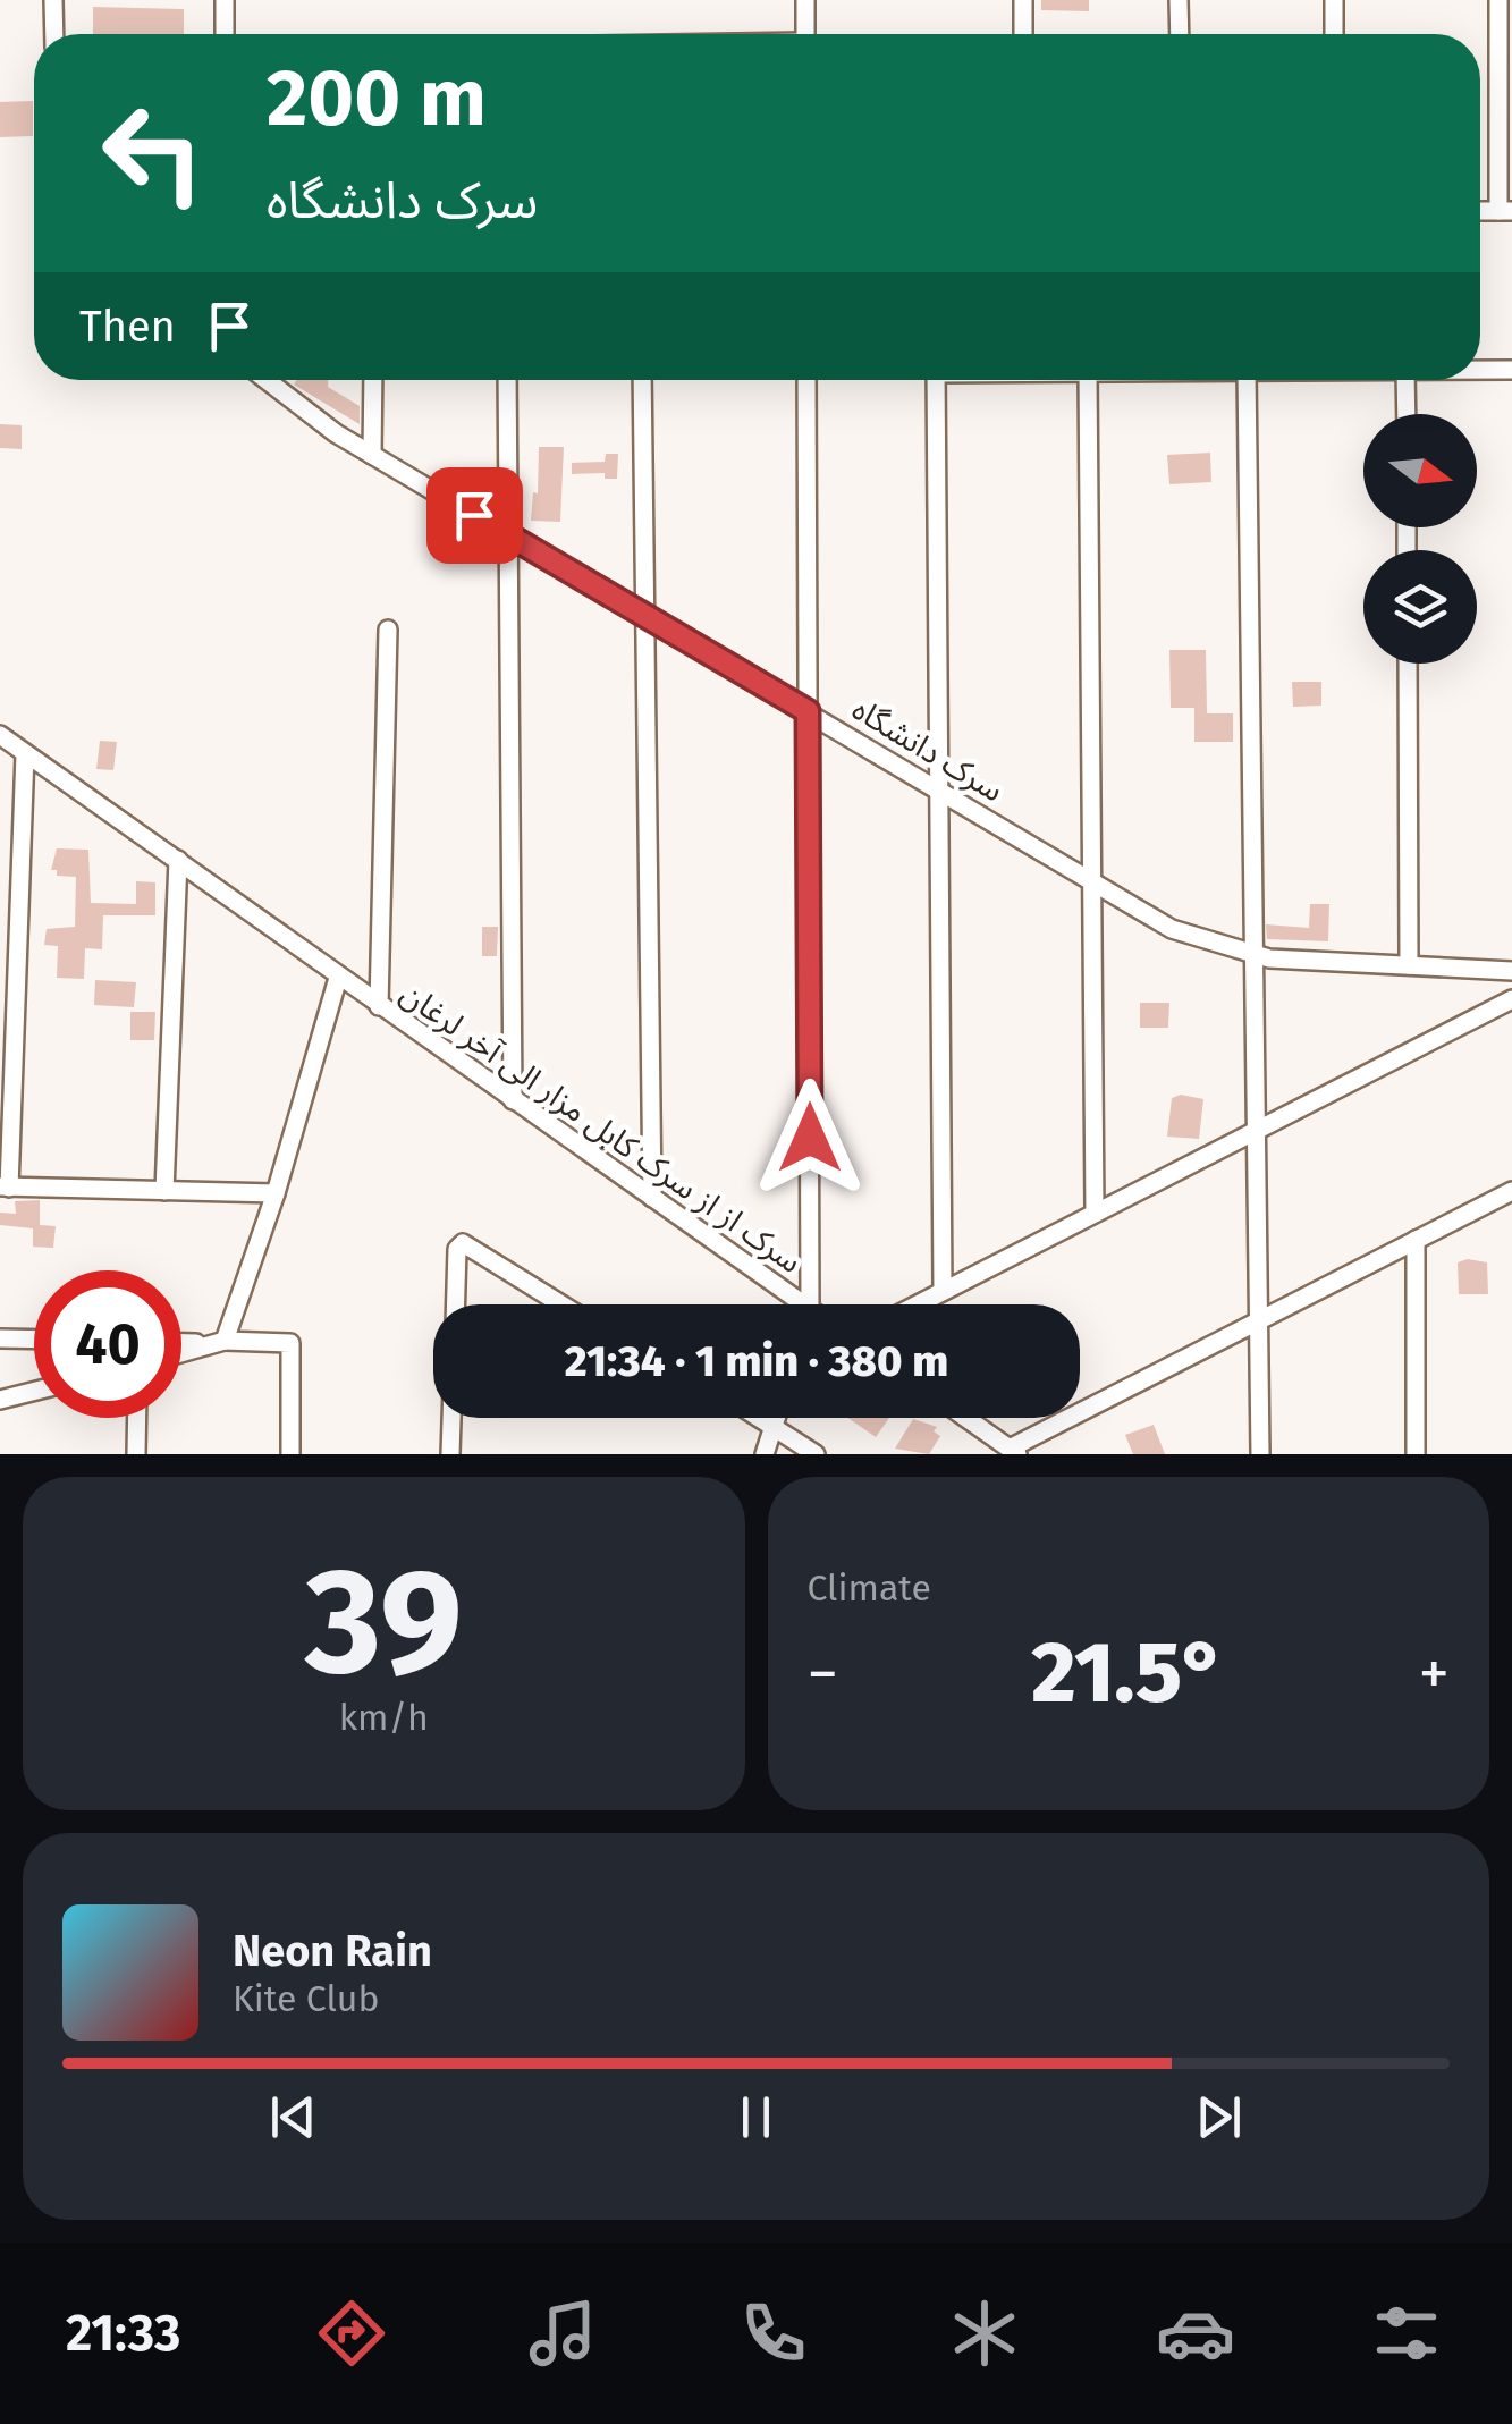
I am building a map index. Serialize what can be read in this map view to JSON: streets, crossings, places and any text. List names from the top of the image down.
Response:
{
  "streets": {
    "street": ["سرک دانشگاه", "سرک از از سرک کابل مزار الی آخر لرغان"]
  },
  "north": "right",
  "page": {
    "turn": ["200 m", "سرک دانشگاه"],
    "then": "Then",
    "limit": "40",
    "trip": "21:34 · 1 min · 380 m",
    "tile": [
      ["39", "km/h"],
      "Climate"
    ],
    "heat": ["−", "21.5°", "+"],
    "song": ["Neon Rain", "Kite Club"],
    "tabs": "21:33"
  }
}
